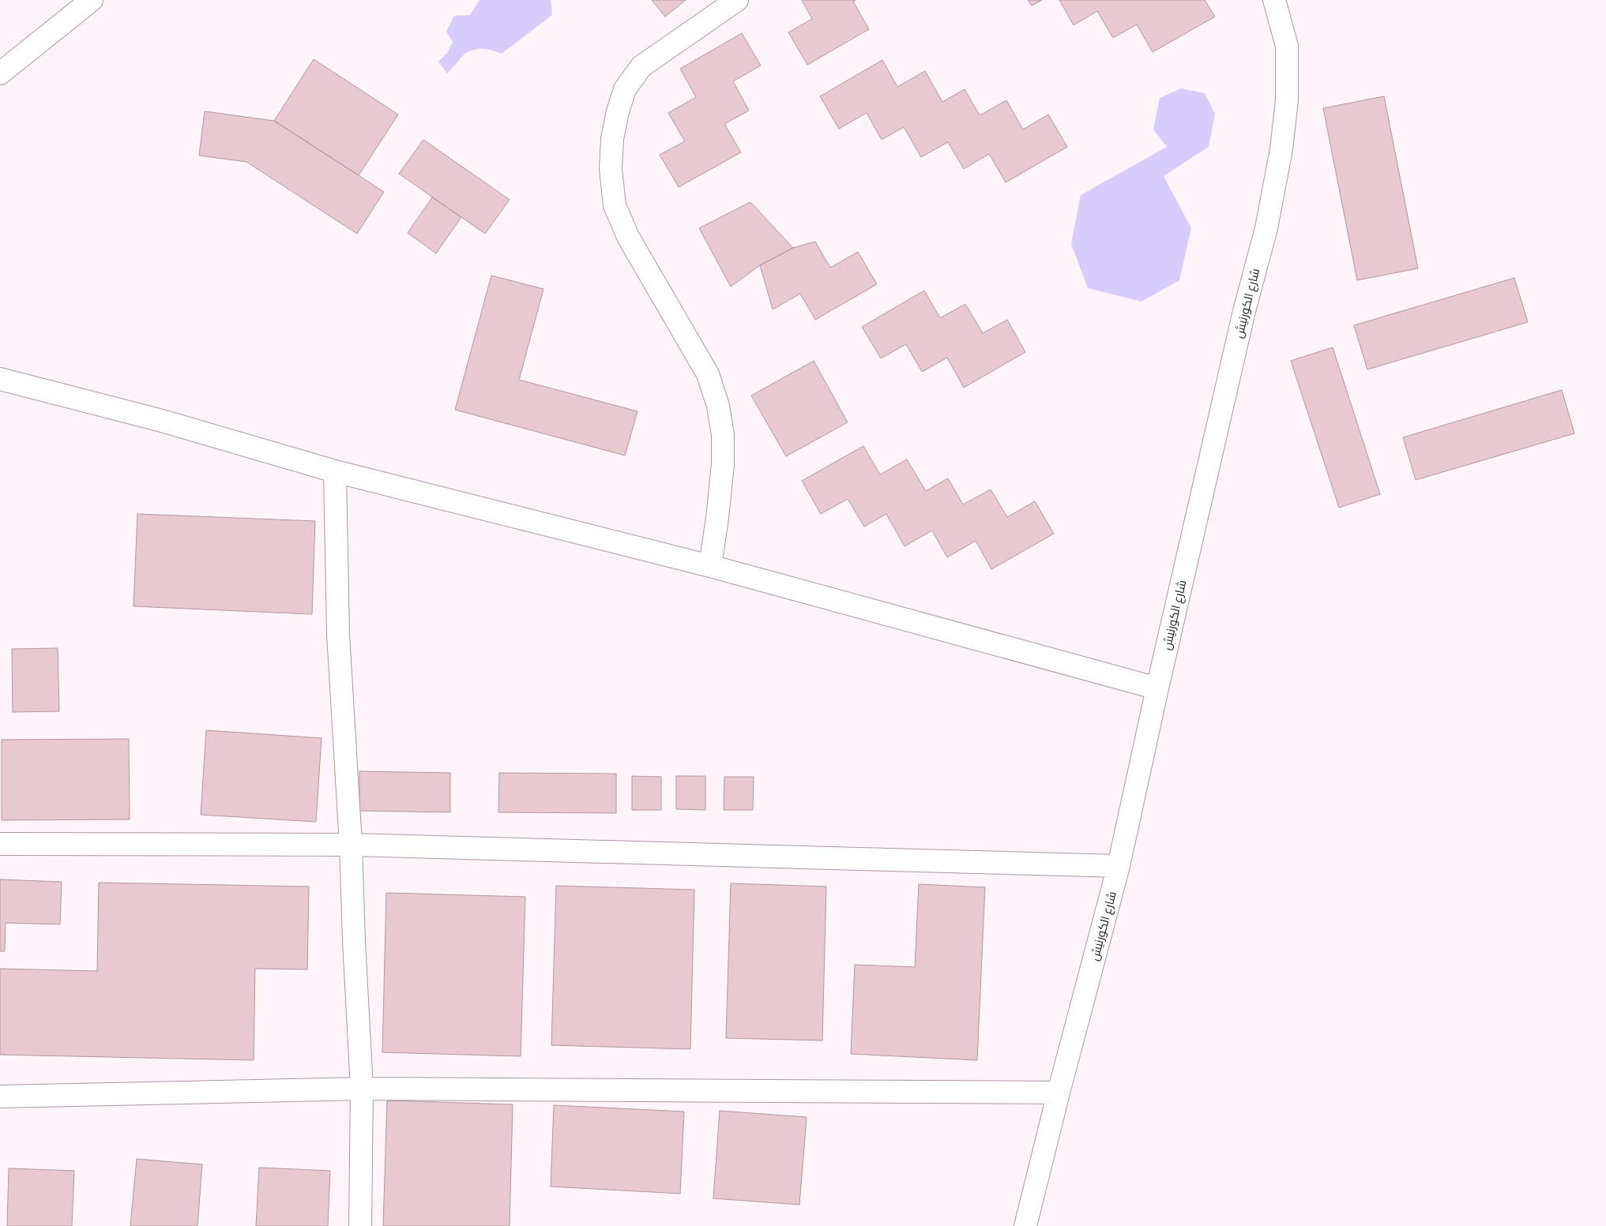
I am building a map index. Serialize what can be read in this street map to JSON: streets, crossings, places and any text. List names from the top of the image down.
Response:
{
  "streets": {
    "street": ["شارع الكورنيش"]
  }
}
